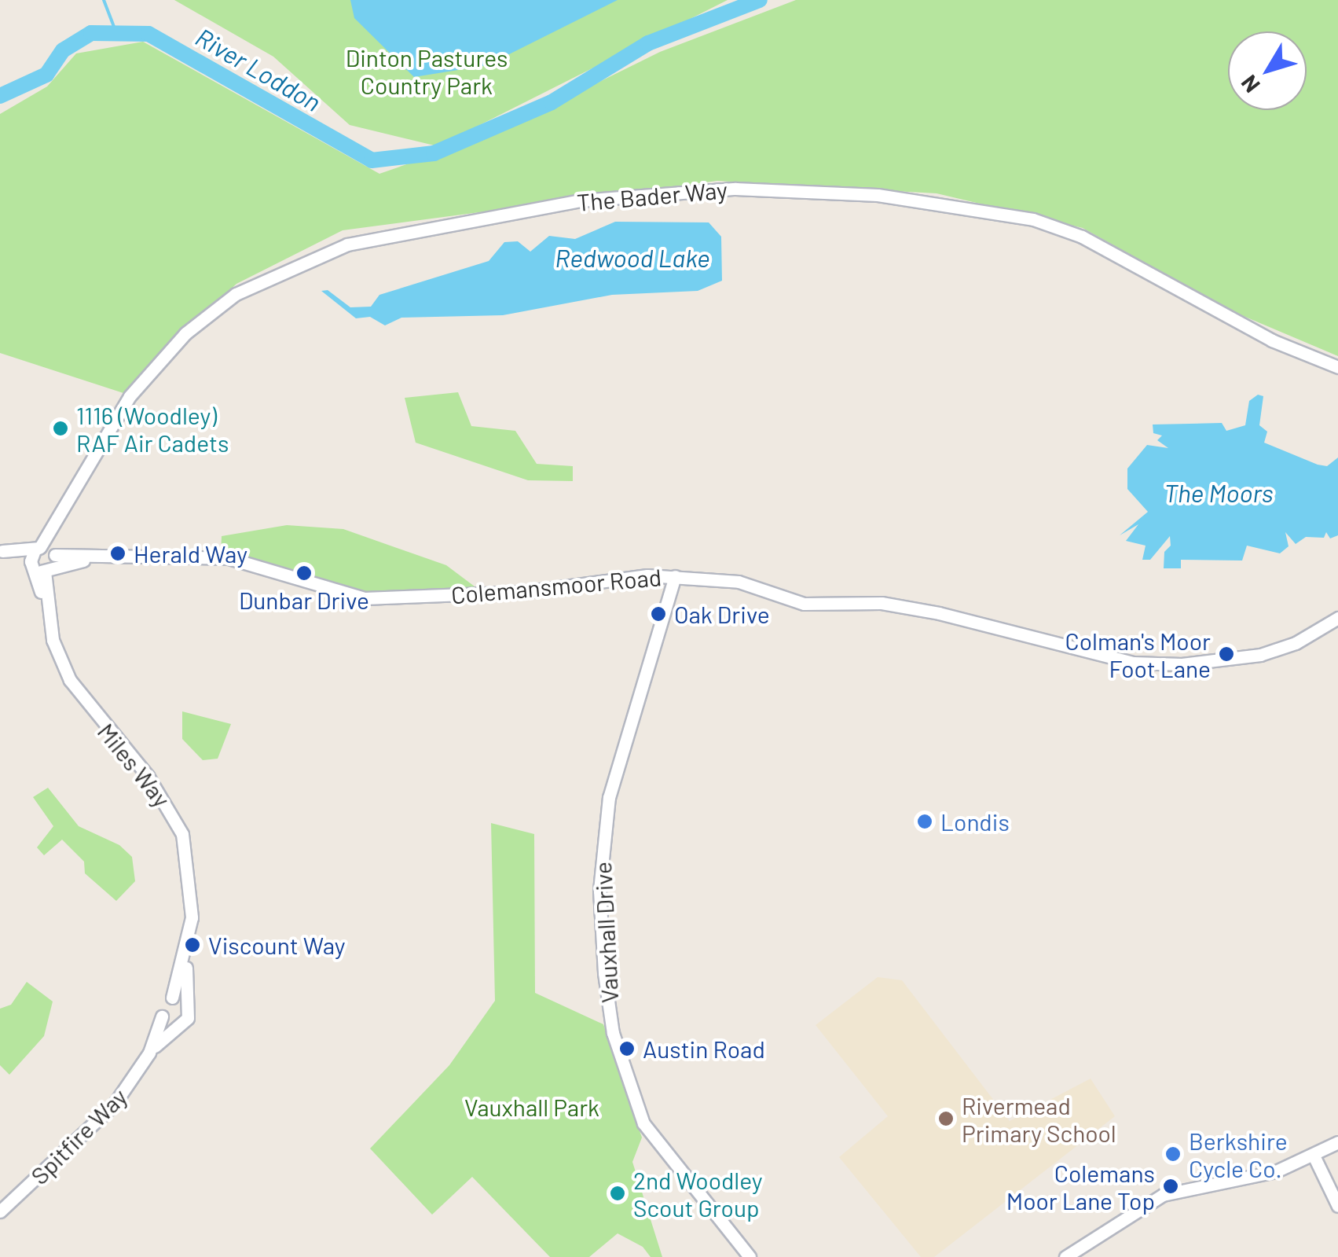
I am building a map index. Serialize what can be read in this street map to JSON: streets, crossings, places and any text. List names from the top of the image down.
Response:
{
  "streets": {
    "street": [
      "The Bader Way",
      "Colemansmoor Road",
      "Miles Way",
      "Vauxhall Drive",
      "Spitfire Way"
    ]
  },
  "crossings": [
    ["The Bader Way", "Colemansmoor Road"],
    ["The Bader Way", "Miles Way"],
    ["Colemansmoor Road", "Miles Way"],
    ["Colemansmoor Road", "Vauxhall Drive"],
    ["Miles Way", "Spitfire Way"]
  ],
  "water": ["River Loddon", "Redwood Lake", "The Moors"],
  "parks": ["Dinton Pastures Country Park", "Vauxhall Park"],
  "places": [
    "1116 (Woodley) RAF Air Cadets",
    "Herald Way",
    "Dunbar Drive",
    "Oak Drive",
    "Colman's Moor Foot Lane",
    "Londis",
    "Viscount Way",
    "Austin Road",
    "Rivermead Primary School",
    "Berkshire Cycle Co.",
    "Colemans Moor Lane Top",
    "2nd Woodley Scout Group"
  ],
  "north": "bottom left"
}
